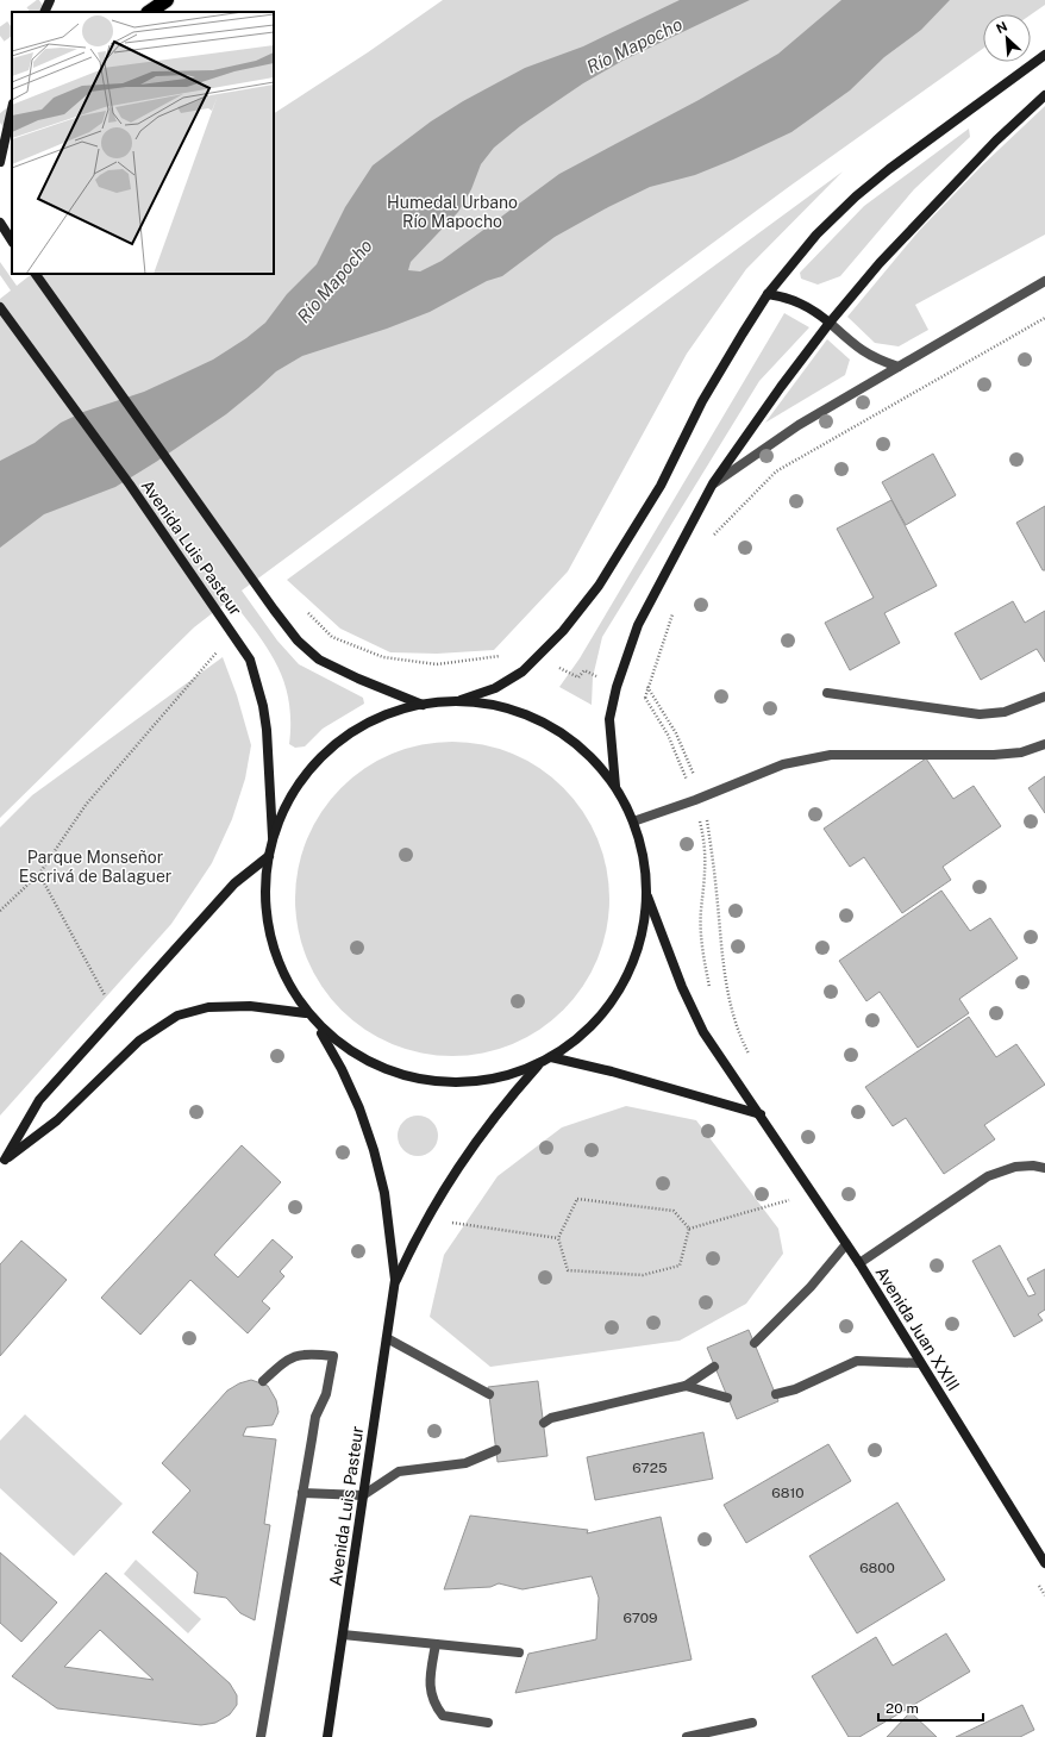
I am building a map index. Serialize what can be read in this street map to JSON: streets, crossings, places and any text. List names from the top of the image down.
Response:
{
  "streets": {
    "main road": ["Avenida Luis Pasteur", "Avenida Juan XXIII"]
  },
  "water": ["Río Mapocho"],
  "parks": ["Humedal Urbano Río Mapocho", "Parque Monseñor Escrivá de Balaguer"],
  "house_numbers": [
    "6725",
    "6810",
    "6800",
    "6709"
  ],
  "scale_bar": "20 m",
  "north": "top left"
}
